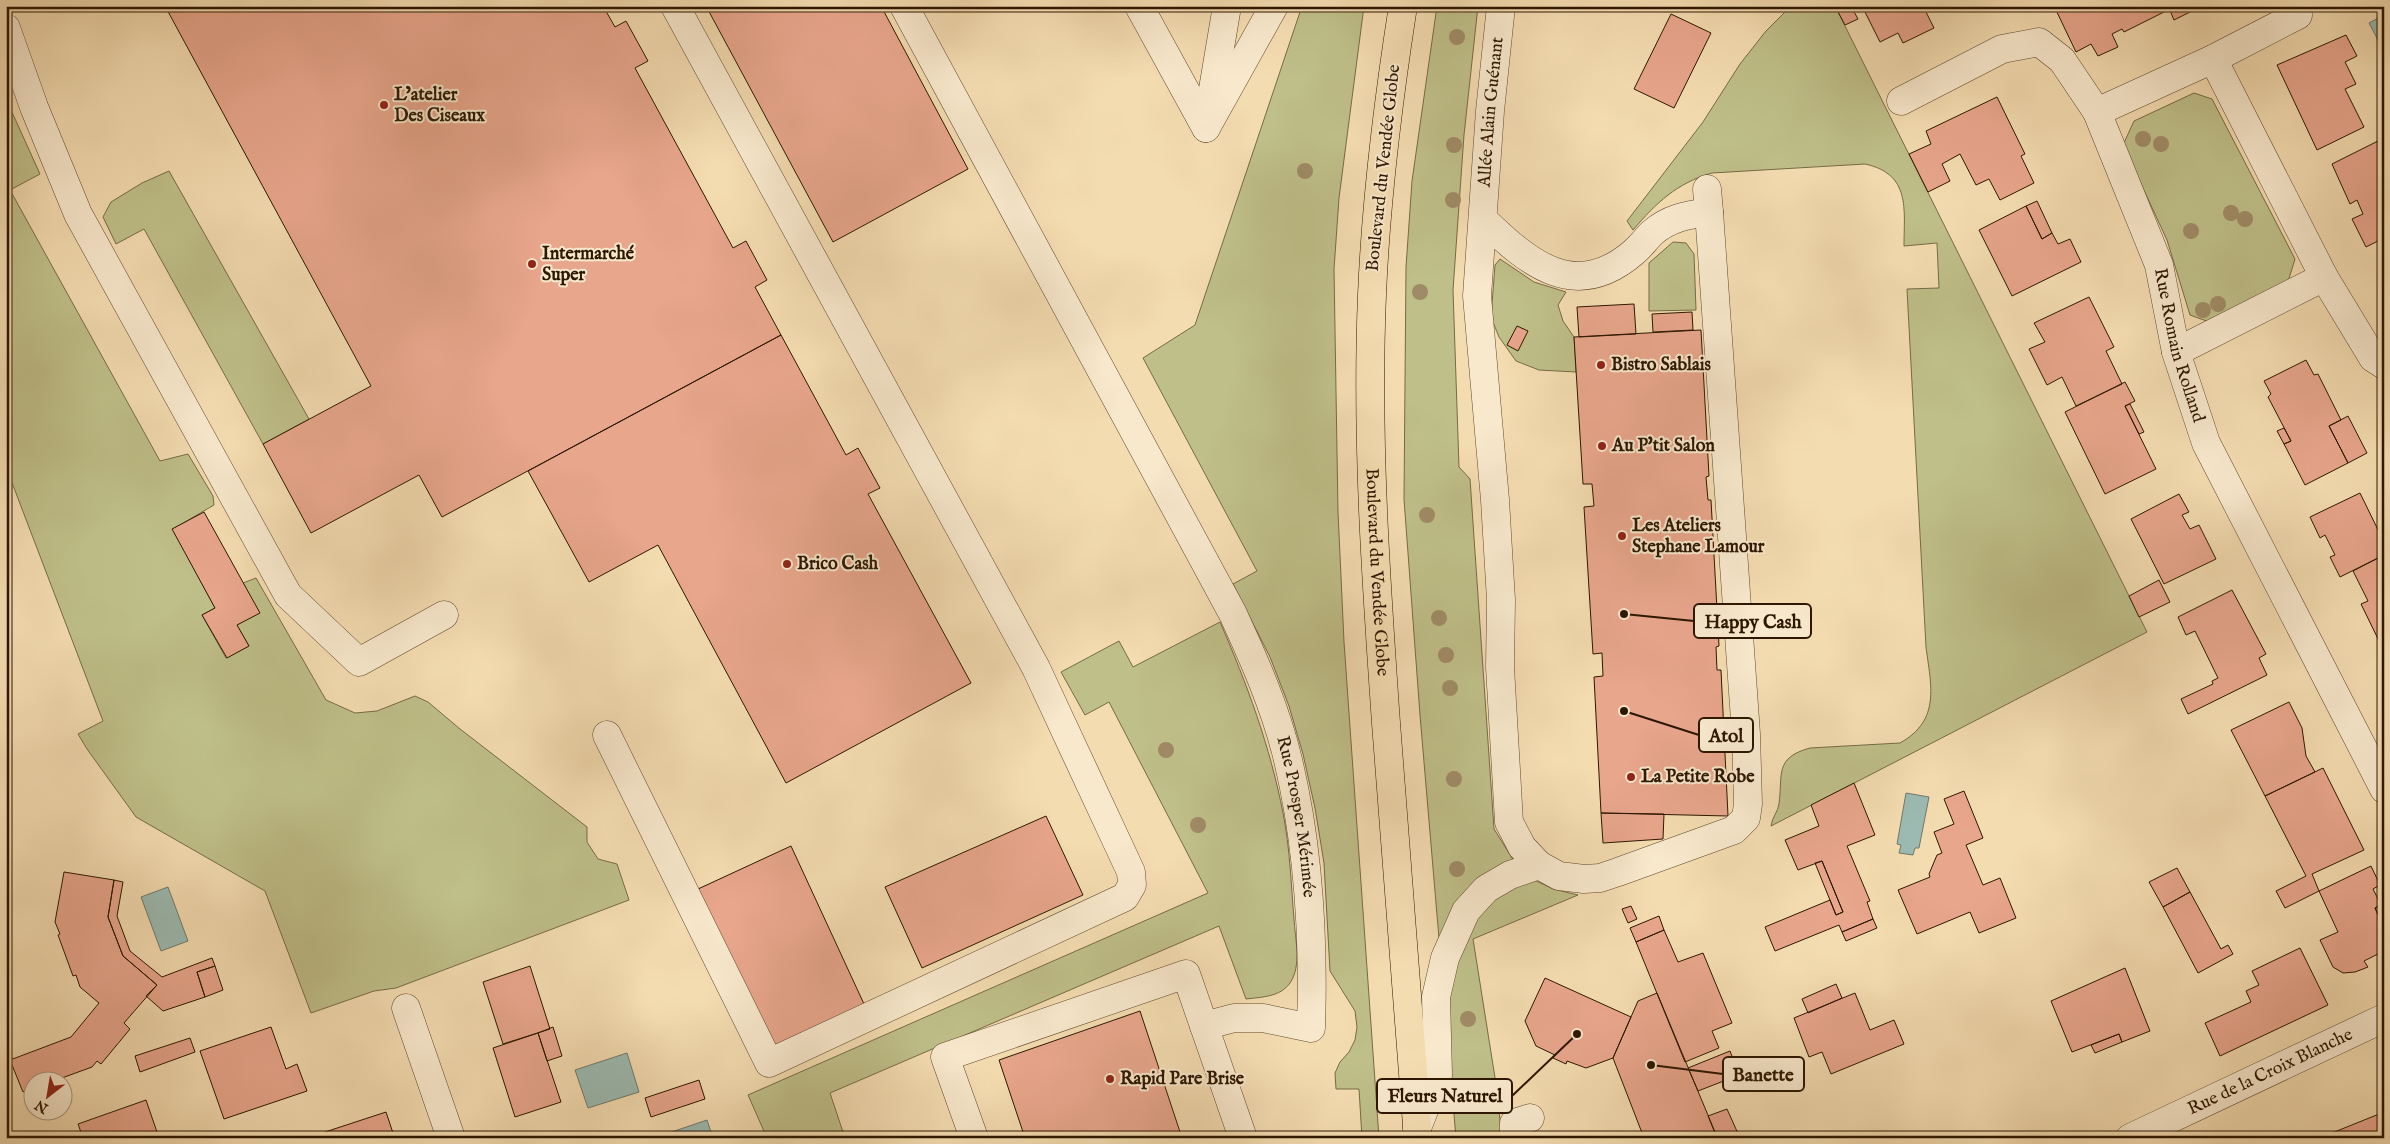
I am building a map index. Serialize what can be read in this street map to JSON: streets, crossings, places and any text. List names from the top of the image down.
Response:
{
  "streets": {
    "main road": ["Boulevard du Vendée Globe"],
    "street": [
      "Allée Alain Guénant",
      "Rue Romain Rolland",
      "Rue Prosper Mérimée",
      "Rue de la Croix Blanche"
    ]
  },
  "places": [
    "L’atelier Des Ciseaux",
    "Intermarché Super",
    "Bistro Sablais",
    "Au P'tit Salon",
    "Les Ateliers Stephane Lamour",
    "Brico Cash",
    "Happy Cash",
    "Atol",
    "La Petite Robe",
    "Fleurs Naturel",
    "Banette",
    "Rapid Pare Brise"
  ],
  "north": "bottom left"
}
